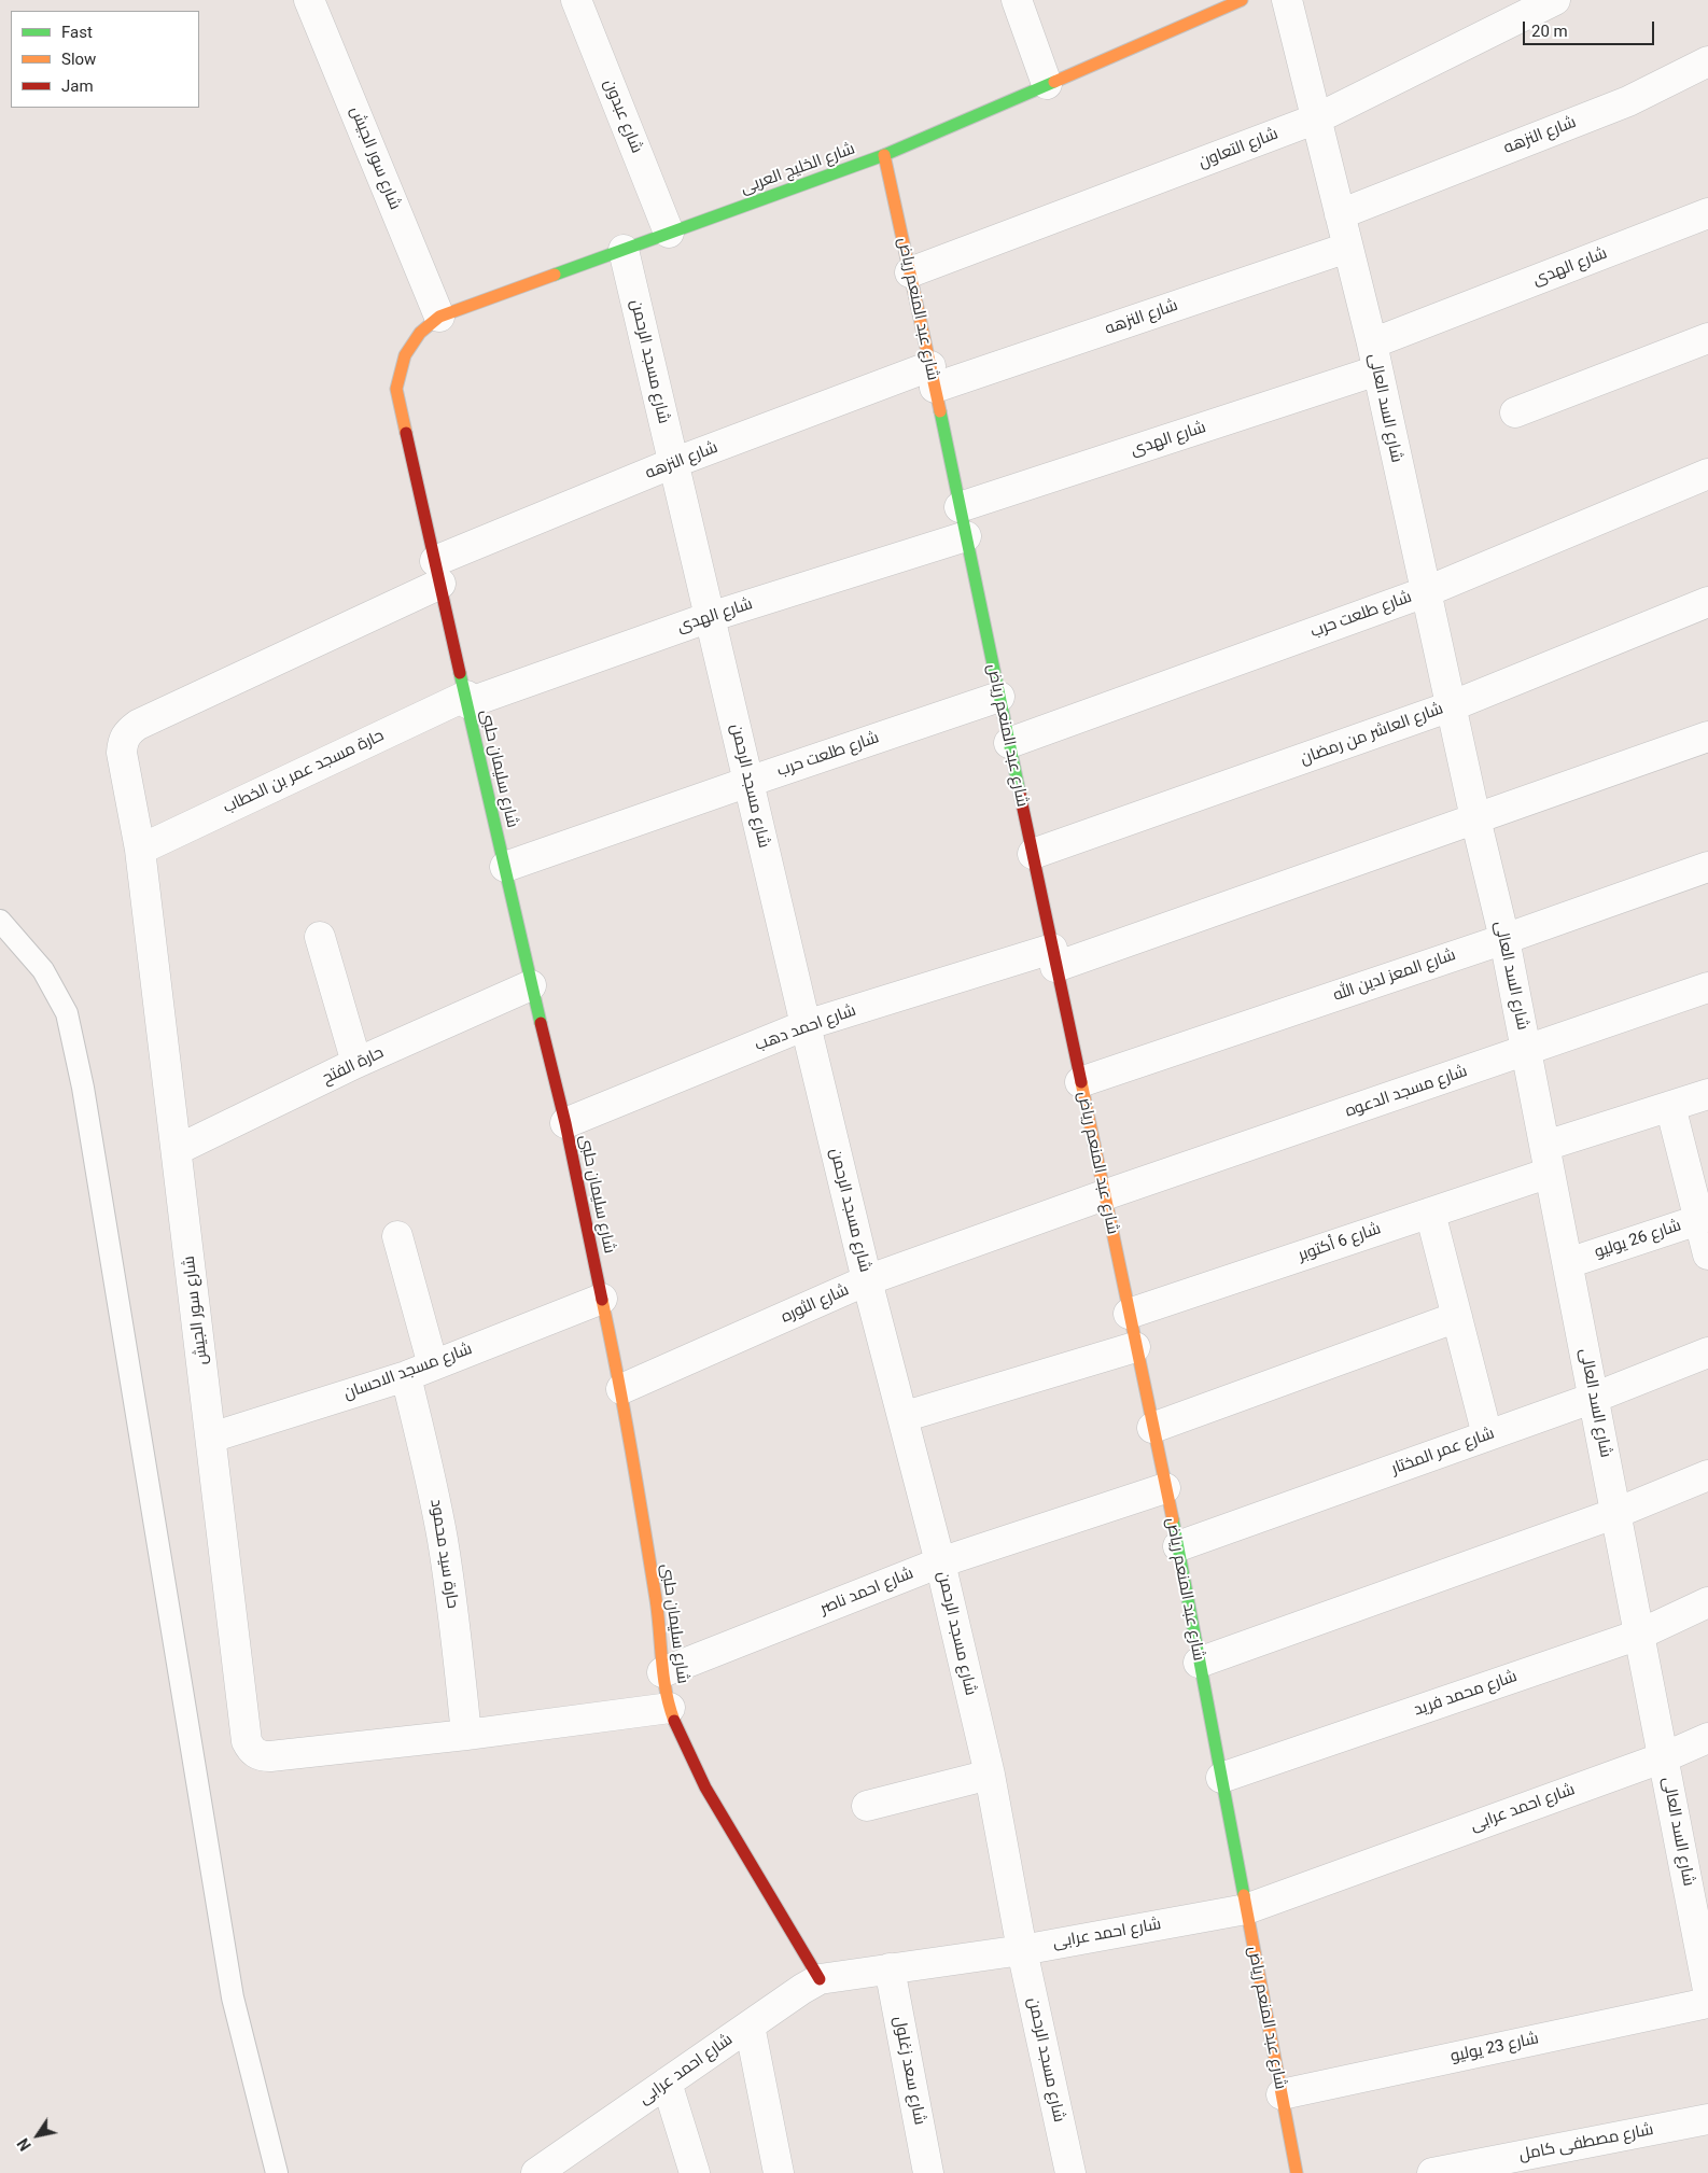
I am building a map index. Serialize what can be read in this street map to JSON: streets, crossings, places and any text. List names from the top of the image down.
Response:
{
  "streets": {
    "street": [
      "شارع عبدون",
      "شارع النزهه",
      "شارع التعاون",
      "شارع سور الجيش",
      "شارع الخليج العربى",
      "شارع الهدى",
      "شارع عبد المنعم رياض",
      "شارع مسجد الرحمن",
      "شارع السد العالى",
      "شارع طلعت حرب",
      "شارع العاشر من رمضان",
      "شارع سليمان حلبى",
      "حارة مسجد عمر بن الخطاب",
      "شارع المعز لدين الله",
      "شارع احمد دهب",
      "حارة الفتح",
      "شارع مسجد الدعوه",
      "شارع 26 يوليو",
      "شارع 6 أكتوبر",
      "شارع الثوره",
      "شارع مسجد الاحسان",
      "شارع عمر المختار",
      "حارة سيد محمود",
      "شارع احمد ناصر",
      "شارع محمد فريد",
      "شارع احمد عرابى",
      "شارع 23 يوليو",
      "شارع سعد زغلول",
      "شارع مصطفى كامل"
    ]
  },
  "crossings": [
    ["شارع عبدون", "شارع الخليج العربى"],
    ["شارع النزهه", "شارع سور الجيش"],
    ["شارع النزهه", "شارع عبد المنعم رياض"],
    ["شارع النزهه", "شارع مسجد الرحمن"],
    ["شارع النزهه", "شارع السد العالى"],
    ["شارع النزهه", "شارع سليمان حلبى"],
    ["شارع النزهه", "حارة مسجد عمر بن الخطاب"],
    ["شارع التعاون", "شارع عبد المنعم رياض"],
    ["شارع التعاون", "شارع السد العالى"],
    ["شارع سور الجيش", "شارع الخليج العربى"],
    ["شارع سور الجيش", "حارة مسجد عمر بن الخطاب"],
    ["شارع سور الجيش", "حارة الفتح"],
    ["شارع سور الجيش", "شارع مسجد الاحسان"],
    ["شارع سور الجيش", "حارة سيد محمود"],
    ["شارع الخليج العربى", "شارع عبد المنعم رياض"],
    ["شارع الخليج العربى", "شارع مسجد الرحمن"],
    ["شارع الخليج العربى", "شارع سليمان حلبى"],
    ["شارع الهدى", "شارع عبد المنعم رياض"],
    ["شارع الهدى", "شارع مسجد الرحمن"],
    ["شارع الهدى", "شارع السد العالى"],
    ["شارع الهدى", "شارع سليمان حلبى"],
    ["شارع الهدى", "حارة مسجد عمر بن الخطاب"],
    ["شارع عبد المنعم رياض", "شارع طلعت حرب"],
    ["شارع عبد المنعم رياض", "شارع العاشر من رمضان"],
    ["شارع عبد المنعم رياض", "شارع المعز لدين الله"],
    ["شارع عبد المنعم رياض", "شارع احمد دهب"],
    ["شارع عبد المنعم رياض", "شارع مسجد الدعوه"],
    ["شارع عبد المنعم رياض", "شارع 6 أكتوبر"],
    ["شارع عبد المنعم رياض", "شارع الثوره"],
    ["شارع عبد المنعم رياض", "شارع عمر المختار"],
    ["شارع عبد المنعم رياض", "شارع احمد ناصر"],
    ["شارع عبد المنعم رياض", "شارع محمد فريد"],
    ["شارع عبد المنعم رياض", "شارع احمد عرابى"],
    ["شارع عبد المنعم رياض", "شارع 23 يوليو"],
    ["شارع مسجد الرحمن", "شارع طلعت حرب"],
    ["شارع مسجد الرحمن", "شارع احمد دهب"],
    ["شارع مسجد الرحمن", "شارع الثوره"],
    ["شارع مسجد الرحمن", "شارع احمد ناصر"],
    ["شارع مسجد الرحمن", "شارع احمد عرابى"],
    ["شارع السد العالى", "شارع طلعت حرب"],
    ["شارع السد العالى", "شارع العاشر من رمضان"],
    ["شارع السد العالى", "شارع المعز لدين الله"],
    ["شارع السد العالى", "شارع مسجد الدعوه"],
    ["شارع السد العالى", "شارع 26 يوليو"],
    ["شارع السد العالى", "شارع 6 أكتوبر"],
    ["شارع السد العالى", "شارع عمر المختار"],
    ["شارع السد العالى", "شارع محمد فريد"],
    ["شارع السد العالى", "شارع احمد عرابى"],
    ["شارع طلعت حرب", "شارع سليمان حلبى"],
    ["شارع سليمان حلبى", "حارة مسجد عمر بن الخطاب"],
    ["شارع سليمان حلبى", "شارع احمد دهب"],
    ["شارع سليمان حلبى", "حارة الفتح"],
    ["شارع سليمان حلبى", "شارع الثوره"],
    ["شارع سليمان حلبى", "شارع مسجد الاحسان"],
    ["شارع سليمان حلبى", "شارع احمد ناصر"],
    ["شارع سليمان حلبى", "شارع احمد عرابى"],
    ["شارع مسجد الدعوه", "شارع الثوره"],
    ["شارع مسجد الاحسان", "حارة سيد محمود"],
    ["شارع احمد عرابى", "شارع سعد زغلول"]
  ],
  "legend": ["Fast", "Slow", "Jam"],
  "scale_bar": "20 m",
  "north": "bottom left"
}
